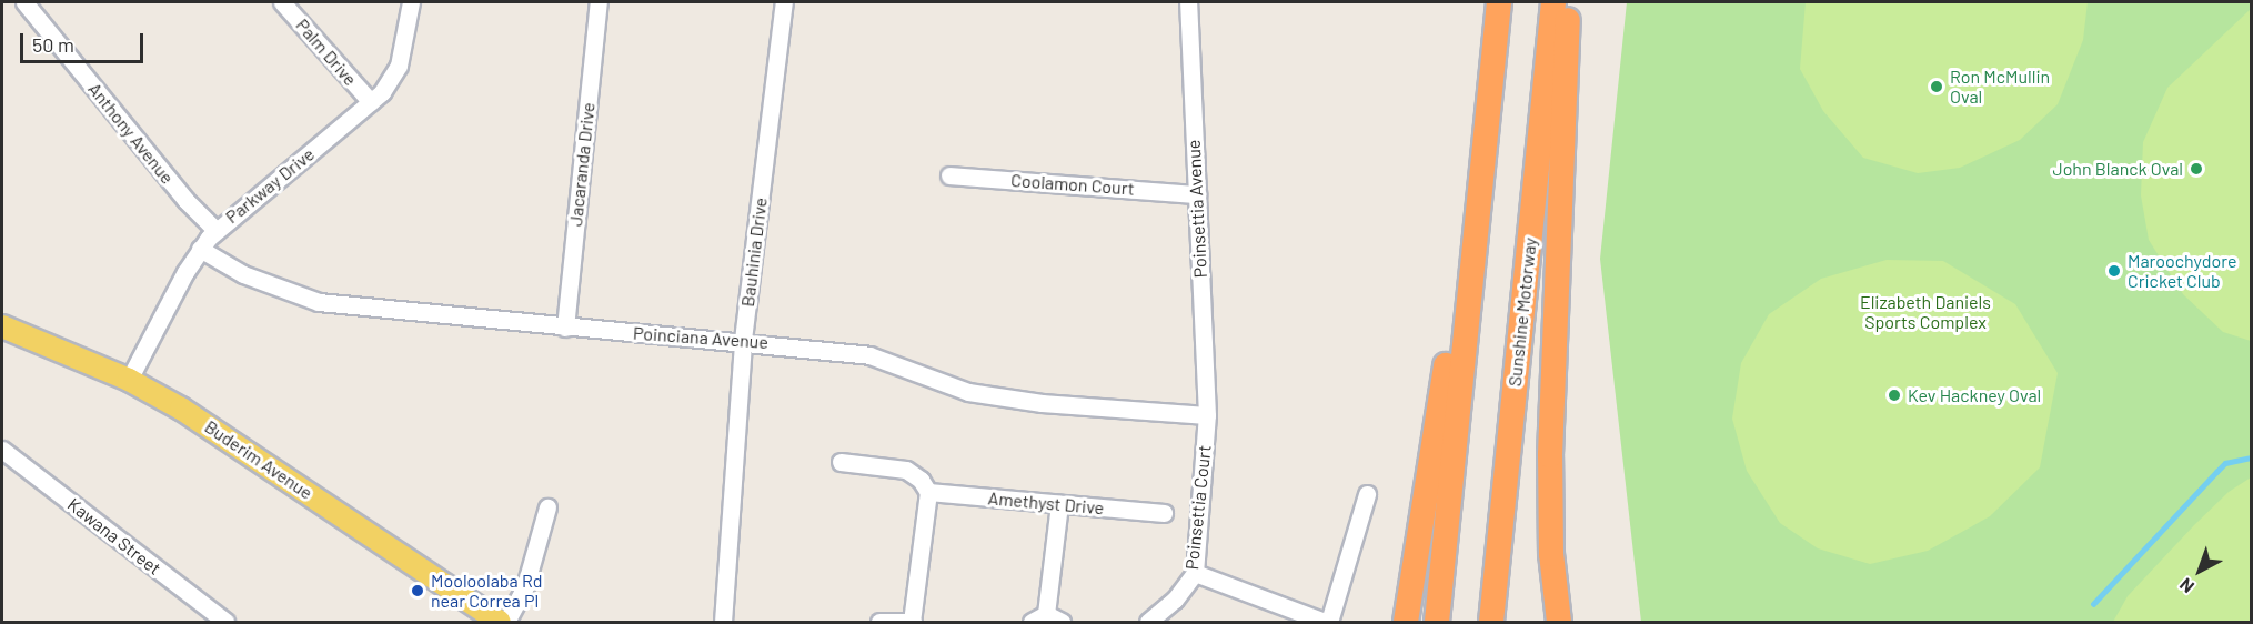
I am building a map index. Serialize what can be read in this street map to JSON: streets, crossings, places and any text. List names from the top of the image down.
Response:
{
  "streets": {
    "highway": ["Sunshine Motorway"],
    "main road": ["Buderim Avenue"],
    "street": [
      "Palm Drive",
      "Anthony Avenue",
      "Jacaranda Drive",
      "Coolamon Court",
      "Parkway Drive",
      "Poinsettia Avenue",
      "Bauhinia Drive",
      "Poinciana Avenue",
      "Amethyst Drive",
      "Poinsettia Court",
      "Kawana Street"
    ]
  },
  "crossings": [
    ["Palm Drive", "Parkway Drive"],
    ["Anthony Avenue", "Parkway Drive"],
    ["Jacaranda Drive", "Poinciana Avenue"],
    ["Coolamon Court", "Poinsettia Avenue"],
    ["Parkway Drive", "Poinciana Avenue"],
    ["Parkway Drive", "Buderim Avenue"],
    ["Poinsettia Avenue", "Poinciana Avenue"],
    ["Poinsettia Avenue", "Poinsettia Court"],
    ["Bauhinia Drive", "Poinciana Avenue"],
    ["Poinciana Avenue", "Poinsettia Court"]
  ],
  "parks": ["Elizabeth Daniels Sports Complex"],
  "places": [
    "Ron McMullin Oval",
    "John Blanck Oval",
    "Maroochydore Cricket Club",
    "Kev Hackney Oval",
    "Mooloolaba Rd near Correa Pl"
  ],
  "scale_bar": "50 m",
  "north": "bottom left"
}
